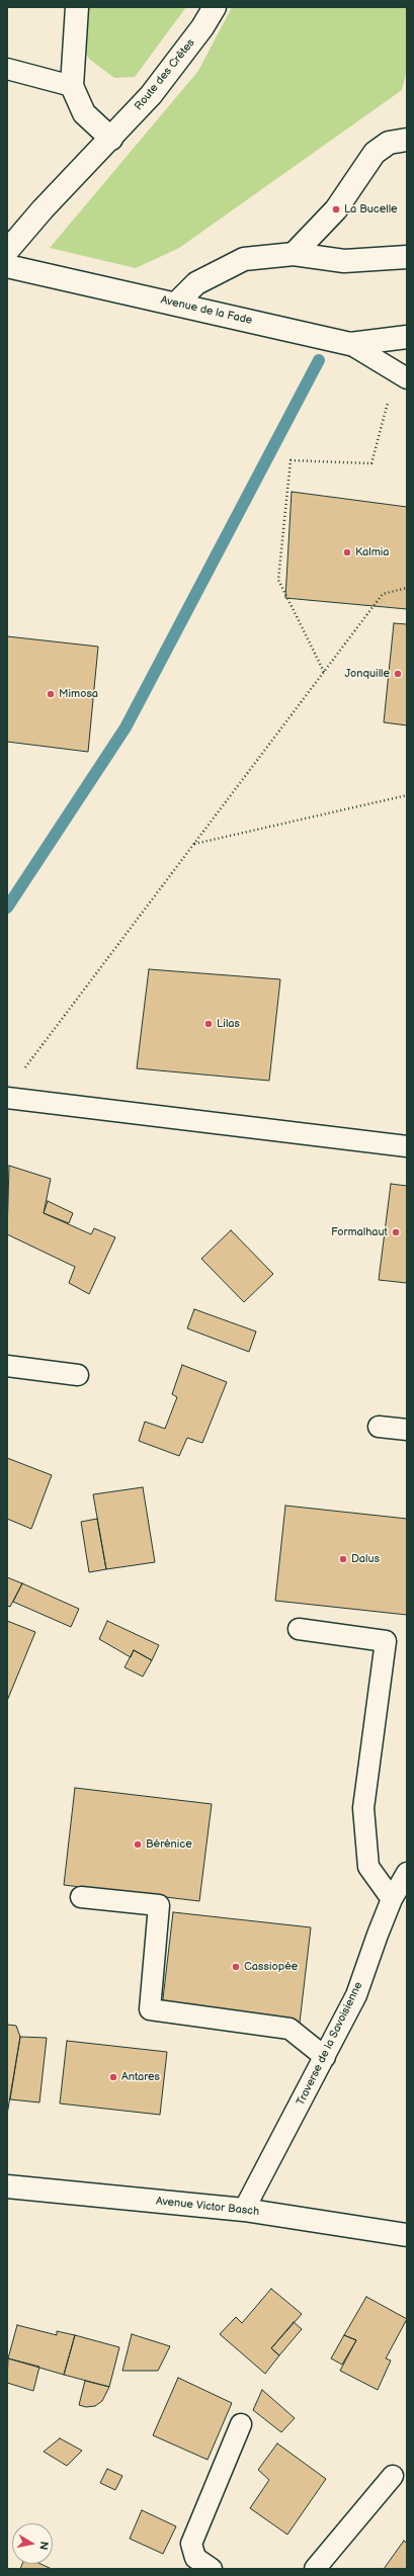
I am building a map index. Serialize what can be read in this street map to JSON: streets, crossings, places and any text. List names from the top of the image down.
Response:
{
  "streets": {
    "street": ["Route des Crêtes", "Avenue de la Fade", "Avenue Victor Basch"],
    "lane": ["Traverse de la Savoisienne"]
  },
  "crossings": [
    ["Traverse de la Savoisienne", "Avenue Victor Basch"]
  ],
  "places": [
    "La Bucelle",
    "Kalmia",
    "Jonquille",
    "Mimosa",
    "Lilas",
    "Formalhaut",
    "Dalus",
    "Bérénice",
    "Cassiopée",
    "Antares"
  ],
  "north": "right"
}
